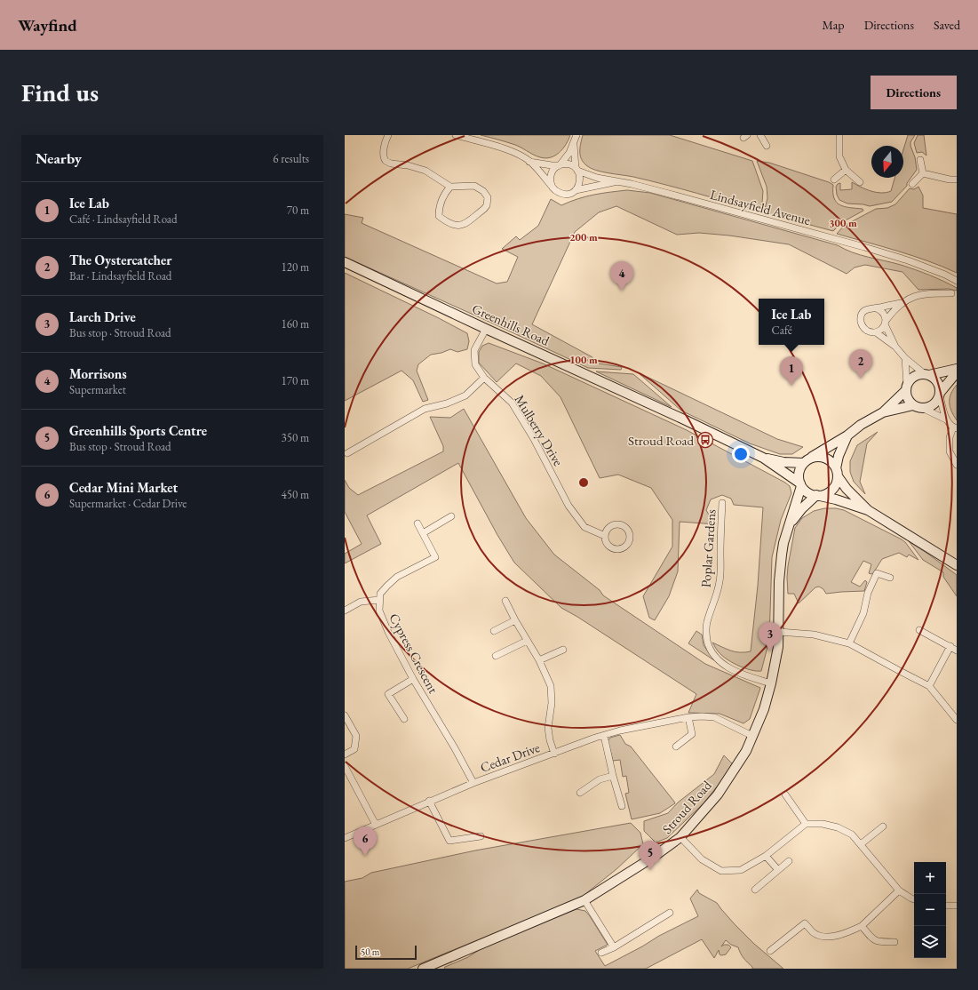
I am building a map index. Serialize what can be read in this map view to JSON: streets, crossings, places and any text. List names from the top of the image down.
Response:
{
  "streets": {
    "street": [
      "Lindsayfield Avenue",
      "Greenhills Road",
      "Mulberry Drive",
      "Poplar Gardens",
      "Cypress Crescent",
      "Cedar Drive",
      "Stroud Road"
    ]
  },
  "crossings": [
    ["Greenhills Road", "Mulberry Drive"],
    ["Greenhills Road", "Stroud Road"],
    ["Poplar Gardens", "Stroud Road"],
    ["Cypress Crescent", "Cedar Drive"],
    ["Cedar Drive", "Stroud Road"]
  ],
  "places": {
    "bus stop": ["Stroud Road"]
  },
  "scale_bar": "50 m",
  "north": "bottom",
  "page": {
    "header": "Wayfind",
    "nav": ["Map", "Directions", "Saved"],
    "buttons": "Directions",
    "title": "Find us",
    "heading": ["Nearby", "6 results"],
    "list": [
      {
        "mark": "1",
        "name": "Ice Lab",
        "note": "Café · Lindsayfield Road",
        "value": "70 m"
      },
      {
        "mark": "2",
        "name": "The Oystercatcher",
        "note": "Bar · Lindsayfield Road",
        "value": "120 m"
      },
      {
        "mark": "3",
        "name": "Larch Drive",
        "note": "Bus stop · Stroud Road",
        "value": "160 m"
      },
      {
        "mark": "4",
        "name": "Morrisons",
        "note": "Supermarket",
        "value": "170 m"
      },
      {
        "mark": "5",
        "name": "Greenhills Sports Centre",
        "note": "Bus stop · Stroud Road",
        "value": "350 m"
      },
      {
        "mark": "6",
        "name": "Cedar Mini Market",
        "note": "Supermarket · Cedar Drive",
        "value": "450 m"
      }
    ],
    "pins": [
      "4",
      "2",
      "1",
      "3",
      "6",
      "5"
    ],
    "popup": ["Ice Lab", "Café"],
    "map_buttons": ["+", "−"],
    "scale": "50 m"
  },
  "rings": ["300 m", "200 m", "100 m"]
}
